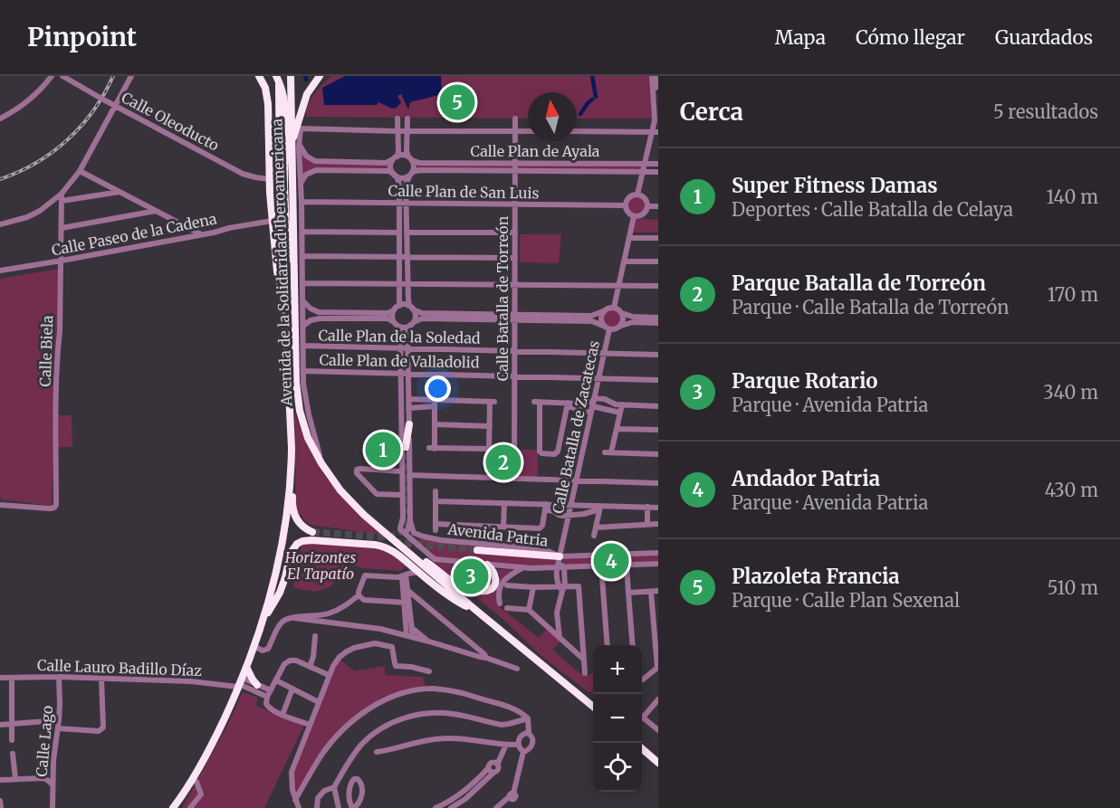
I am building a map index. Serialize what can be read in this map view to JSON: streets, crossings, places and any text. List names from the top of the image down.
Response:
{
  "streets": {
    "highway": ["Avenida de la Solidaridad Iberoamericana"],
    "street": [
      "Calle Oleoducto",
      "Calle Plan de Ayala",
      "Calle Plan de San Luis",
      "Calle Paseo de la Cadena",
      "Calle Batalla de Torreón",
      "Calle Plan de la Soledad",
      "Calle Biela",
      "Calle Plan de Valladolid",
      "Calle Batalla de Zacatecas",
      "Avenida Patria",
      "Calle Lauro Badillo Díaz",
      "Calle Lago"
    ]
  },
  "crossings": [
    ["Calle Plan de Ayala", "Calle Batalla de Torreón"],
    ["Calle Plan de San Luis", "Calle Batalla de Torreón"],
    ["Calle Paseo de la Cadena", "Calle Biela"],
    ["Avenida de la Solidaridad Iberoamericana", "Calle Lauro Badillo Díaz"],
    ["Calle Batalla de Torreón", "Calle Plan de la Soledad"],
    ["Calle Batalla de Torreón", "Calle Plan de Valladolid"],
    ["Calle Plan de la Soledad", "Calle Batalla de Zacatecas"],
    ["Calle Plan de Valladolid", "Calle Batalla de Zacatecas"],
    ["Calle Batalla de Zacatecas", "Avenida Patria"],
    ["Calle Lauro Badillo Díaz", "Calle Lago"]
  ],
  "parks": ["Horizontes El Tapatío"],
  "north": "top",
  "page": {
    "header": "Pinpoint",
    "nav": ["Mapa", "Cómo llegar", "Guardados"],
    "heading": ["Cerca", "5 resultados"],
    "pins": [
      "5",
      "1",
      "2",
      "4",
      "3"
    ],
    "list": [
      {
        "mark": "1",
        "name": "Super Fitness Damas",
        "note": "Deportes · Calle Batalla de Celaya",
        "value": "140 m"
      },
      {
        "mark": "2",
        "name": "Parque Batalla de Torreón",
        "note": "Parque · Calle Batalla de Torreón",
        "value": "170 m"
      },
      {
        "mark": "3",
        "name": "Parque Rotario",
        "note": "Parque · Avenida Patria",
        "value": "340 m"
      },
      {
        "mark": "4",
        "name": "Andador Patria",
        "note": "Parque · Avenida Patria",
        "value": "430 m"
      },
      {
        "mark": "5",
        "name": "Plazoleta Francia",
        "note": "Parque · Calle Plan Sexenal",
        "value": "510 m"
      }
    ],
    "map_buttons": ["+", "−"]
  }
}
